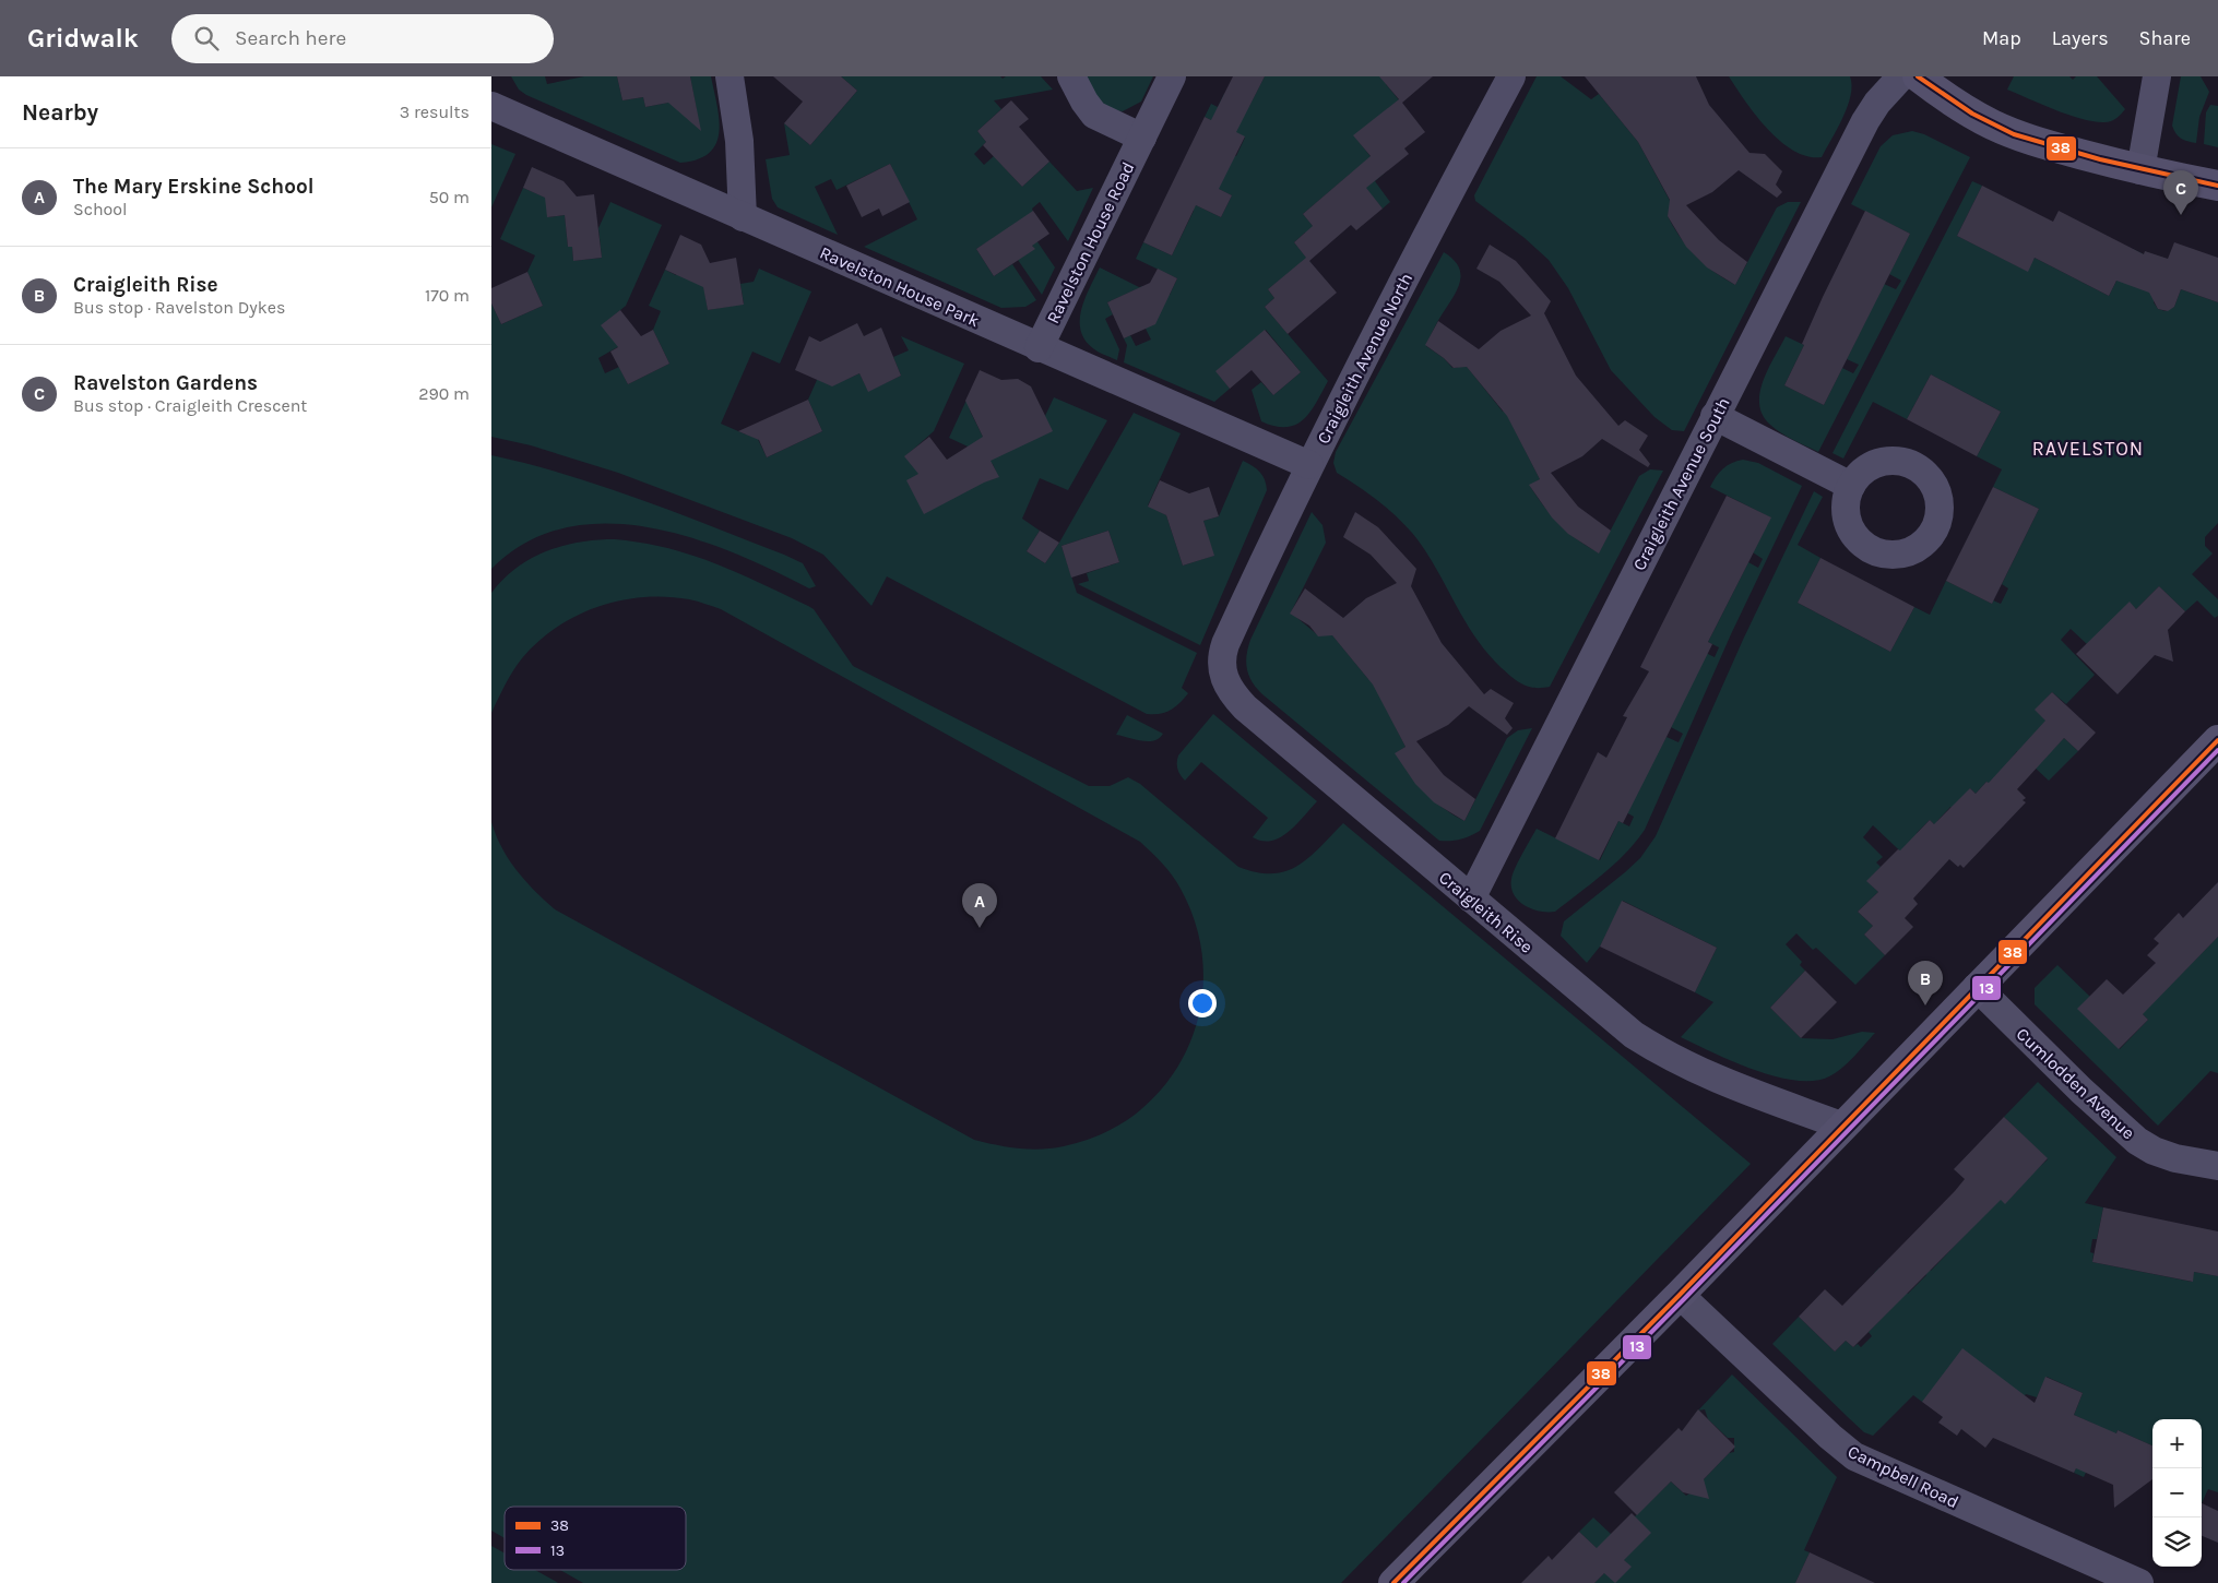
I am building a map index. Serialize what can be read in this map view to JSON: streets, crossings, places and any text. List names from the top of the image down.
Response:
{
  "streets": {
    "street": [
      "Ravelston House Road",
      "Ravelston House Park",
      "Craigleith Avenue North",
      "Craigleith Avenue South",
      "Craigleith Rise",
      "Cumlodden Avenue",
      "Campbell Road"
    ]
  },
  "crossings": [
    ["Ravelston House Road", "Ravelston House Park"],
    ["Ravelston House Park", "Craigleith Avenue North"],
    ["Craigleith Avenue North", "Craigleith Rise"],
    ["Craigleith Avenue South", "Craigleith Rise"]
  ],
  "districts": ["RAVELSTON"],
  "lines": ["transit line 38", "transit line 13"],
  "legend": ["38", "13"],
  "page": {
    "header": "Gridwalk",
    "search": "Search here",
    "nav": ["Map", "Layers", "Share"],
    "heading": ["Nearby", "3 results"],
    "list": [
      {
        "mark": "A",
        "name": "The Mary Erskine School",
        "note": "School",
        "value": "50 m"
      },
      {
        "mark": "B",
        "name": "Craigleith Rise",
        "note": "Bus stop · Ravelston Dykes",
        "value": "170 m"
      },
      {
        "mark": "C",
        "name": "Ravelston Gardens",
        "note": "Bus stop · Craigleith Crescent",
        "value": "290 m"
      }
    ],
    "pins": ["C", "A", "B"],
    "map_buttons": ["+", "−"]
  }
}
